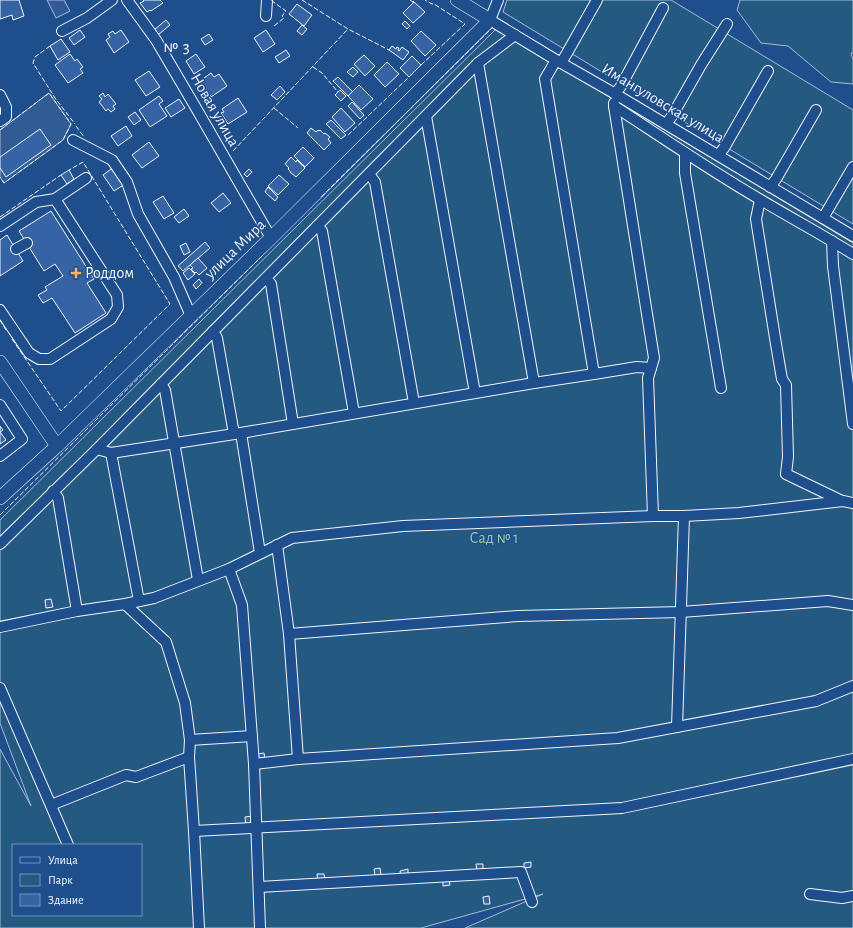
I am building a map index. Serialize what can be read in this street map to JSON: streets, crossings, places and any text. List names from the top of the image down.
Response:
{
  "streets": {
    "main road": ["Имангуловская улица", "улица Мира"],
    "street": ["Новая улица"]
  },
  "crossings": [
    ["Имангуловская улица", "улица Мира"],
    ["Новая улица", "улица Мира"]
  ],
  "districts": ["№ 3"],
  "parks": ["Сад № 1"],
  "places": {
    "health": ["Роддом"]
  },
  "legend": ["Улица", "Парк", "Здание"]
}
